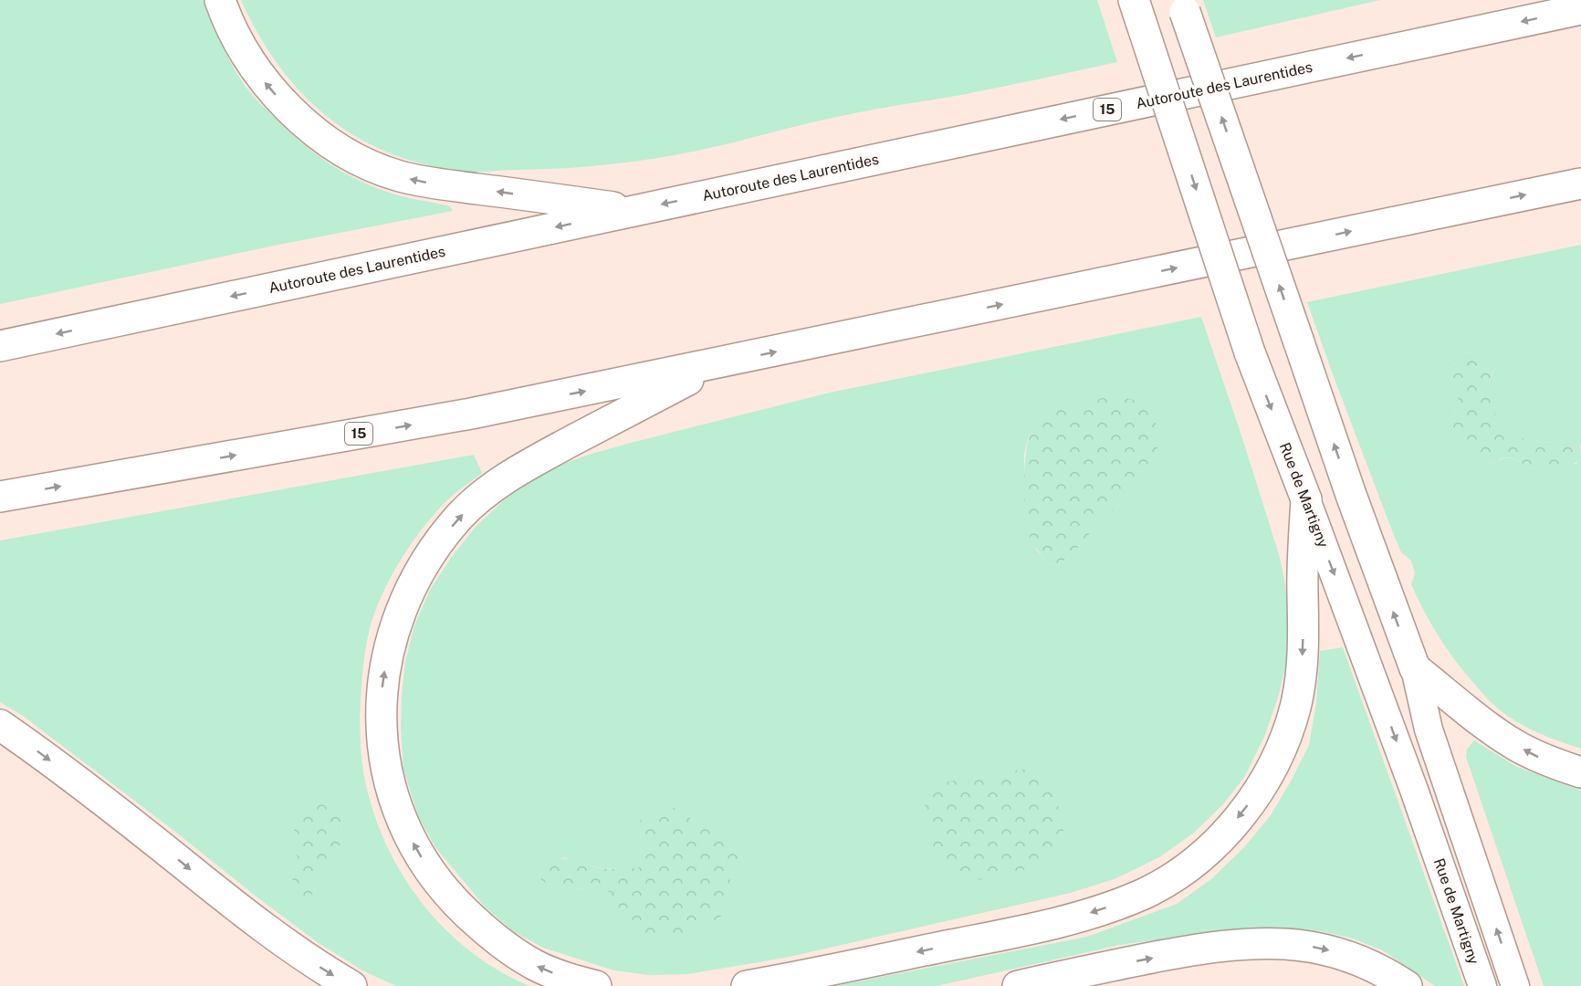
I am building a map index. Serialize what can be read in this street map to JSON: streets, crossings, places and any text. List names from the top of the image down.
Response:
{
  "streets": {
    "main road": ["Autoroute des Laurentides", "15", "Rue de Martigny"]
  }
}
